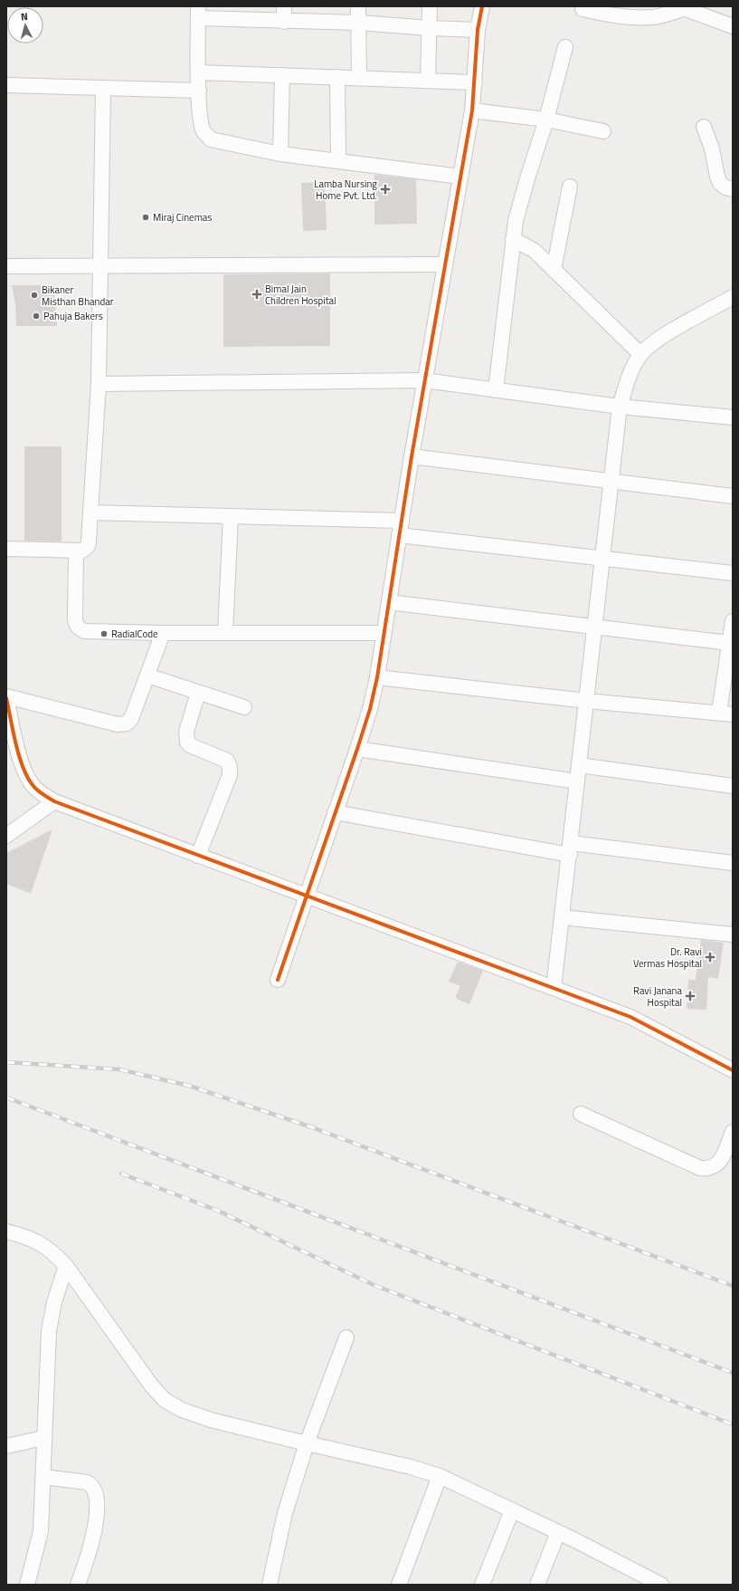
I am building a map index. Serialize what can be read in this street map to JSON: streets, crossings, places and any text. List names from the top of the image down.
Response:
{
  "places": {
    "health": [
      "Lamba Nursing Home Pvt. Ltd.",
      "Bimal Jain Children Hospital",
      "Dr. Ravi Vermas Hospital",
      "Ravi Janana Hospital"
    ],
    "other": [
      "Miraj Cinemas",
      "Bikaner Misthan Bhandar",
      "Pahuja Bakers",
      "RadialCode"
    ]
  },
  "north": "top"
}
